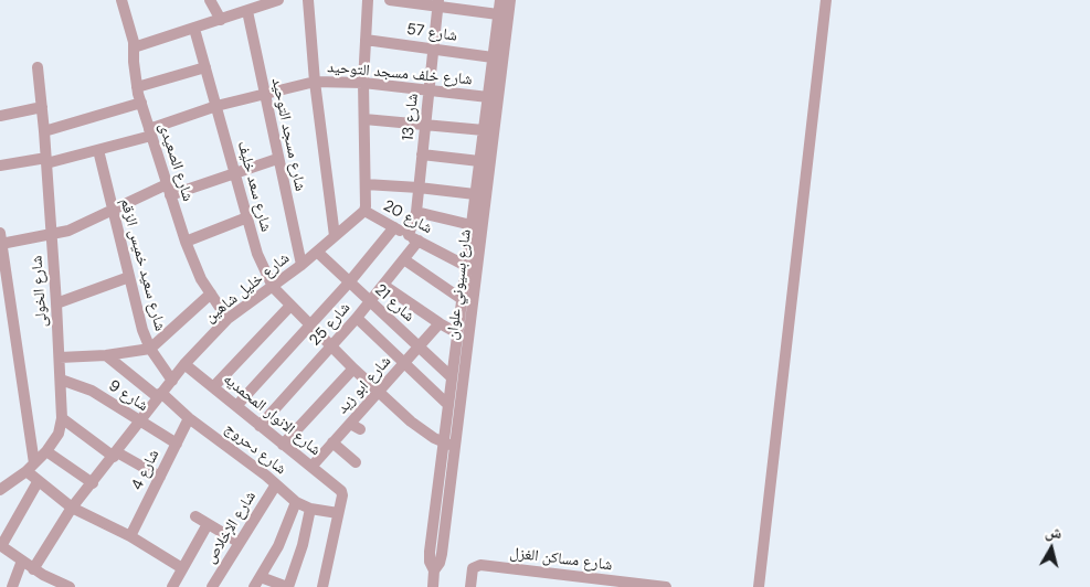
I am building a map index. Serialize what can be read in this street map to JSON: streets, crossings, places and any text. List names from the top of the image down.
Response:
{
  "streets": {
    "street": [
      "شارع 57",
      "شارع خلف مسجد التوحيد",
      "شارع 13",
      "شارع مسجد التوحيد",
      "شارع الصعيدى",
      "شارع سعد خليف",
      "شارع 20",
      "شارع سعيد خميس الزقم",
      "شارع بسيوني علوان",
      "شارع خليل شاهين",
      "شارع الخولى",
      "شارع 21",
      "شارع 25",
      "شارع ابو زيد",
      "شارع 9",
      "شارع الانوار المحمديه",
      "شارع دحروج",
      "شارع 4",
      "شارع الإخلاص",
      "شارع مساكن الغزل"
    ]
  },
  "crossings": [
    ["شارع 57", "شارع 13"],
    ["شارع 57", "شارع بسيوني علوان"],
    ["شارع خلف مسجد التوحيد", "شارع 13"],
    ["شارع خلف مسجد التوحيد", "شارع مسجد التوحيد"],
    ["شارع خلف مسجد التوحيد", "شارع الصعيدى"],
    ["شارع خلف مسجد التوحيد", "شارع سعد خليف"],
    ["شارع خلف مسجد التوحيد", "شارع سعيد خميس الزقم"],
    ["شارع خلف مسجد التوحيد", "شارع بسيوني علوان"],
    ["شارع خلف مسجد التوحيد", "شارع الخولى"],
    ["شارع 13", "شارع 20"],
    ["شارع 13", "شارع 25"],
    ["شارع مسجد التوحيد", "شارع خليل شاهين"],
    ["شارع الصعيدى", "شارع خليل شاهين"],
    ["شارع سعد خليف", "شارع بسيوني علوان"],
    ["شارع سعد خليف", "شارع خليل شاهين"],
    ["شارع سعد خليف", "شارع 25"],
    ["شارع سعد خليف", "شارع ابو زيد"],
    ["شارع 20", "شارع بسيوني علوان"],
    ["شارع 20", "شارع خليل شاهين"],
    ["شارع 20", "شارع 25"],
    ["شارع سعيد خميس الزقم", "شارع خليل شاهين"],
    ["شارع بسيوني علوان", "شارع 21"],
    ["شارع خليل شاهين", "شارع 21"],
    ["شارع خليل شاهين", "شارع 9"],
    ["شارع خليل شاهين", "شارع الانوار المحمديه"],
    ["شارع خليل شاهين", "شارع دحروج"],
    ["شارع الخولى", "شارع 9"],
    ["شارع 21", "شارع 25"],
    ["شارع 21", "شارع ابو زيد"],
    ["شارع 25", "شارع الانوار المحمديه"],
    ["شارع ابو زيد", "شارع الانوار المحمديه"],
    ["شارع 9", "شارع 4"],
    ["شارع الانوار المحمديه", "شارع دحروج"],
    ["شارع دحروج", "شارع 4"],
    ["شارع دحروج", "شارع الإخلاص"]
  ],
  "north": "top"
}
